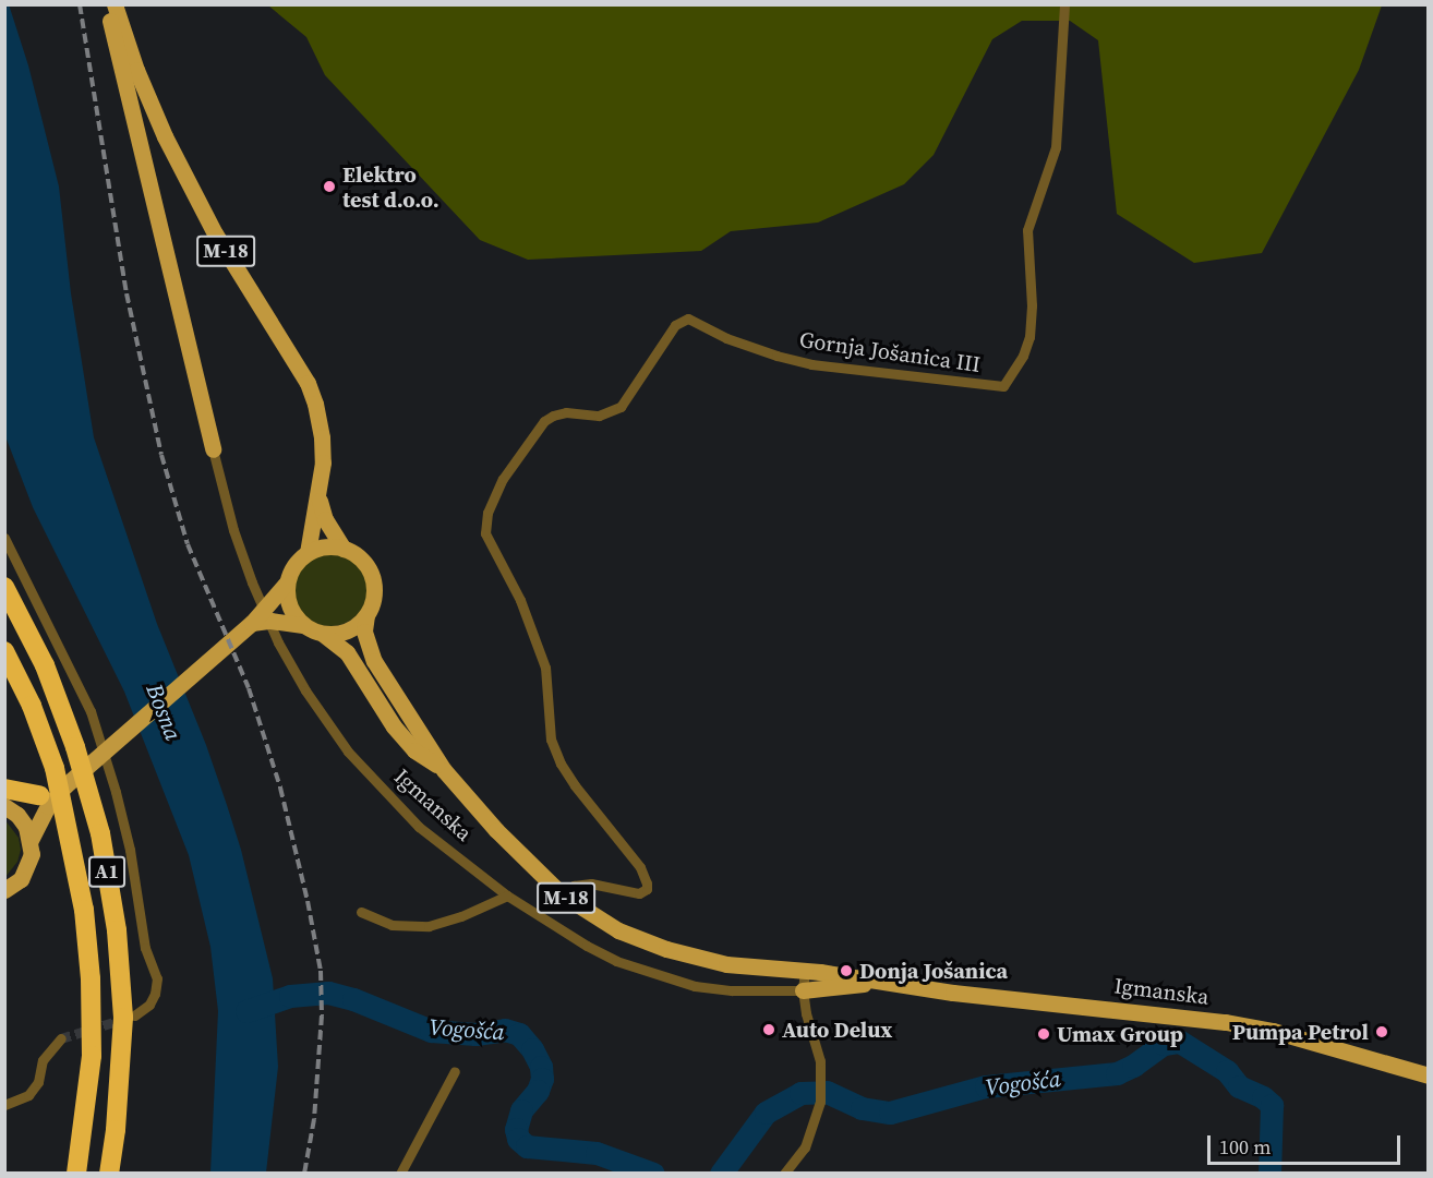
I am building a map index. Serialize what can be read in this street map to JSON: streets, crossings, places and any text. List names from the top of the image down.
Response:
{
  "streets": {
    "highway": ["A1"],
    "main road": ["M-18", "Igmanska"],
    "street": ["Gornja Jošanica III"]
  },
  "crossings": [
    ["M-18", "Gornja Jošanica III"],
    ["M-18", "Igmanska"]
  ],
  "water": ["Bosna", "Vogošća"],
  "places": [
    "Elektro test d.o.o.",
    "Donja Jošanica",
    "Auto Delux",
    "Pumpa Petrol",
    "Umax Group"
  ],
  "scale_bar": "100 m"
}
